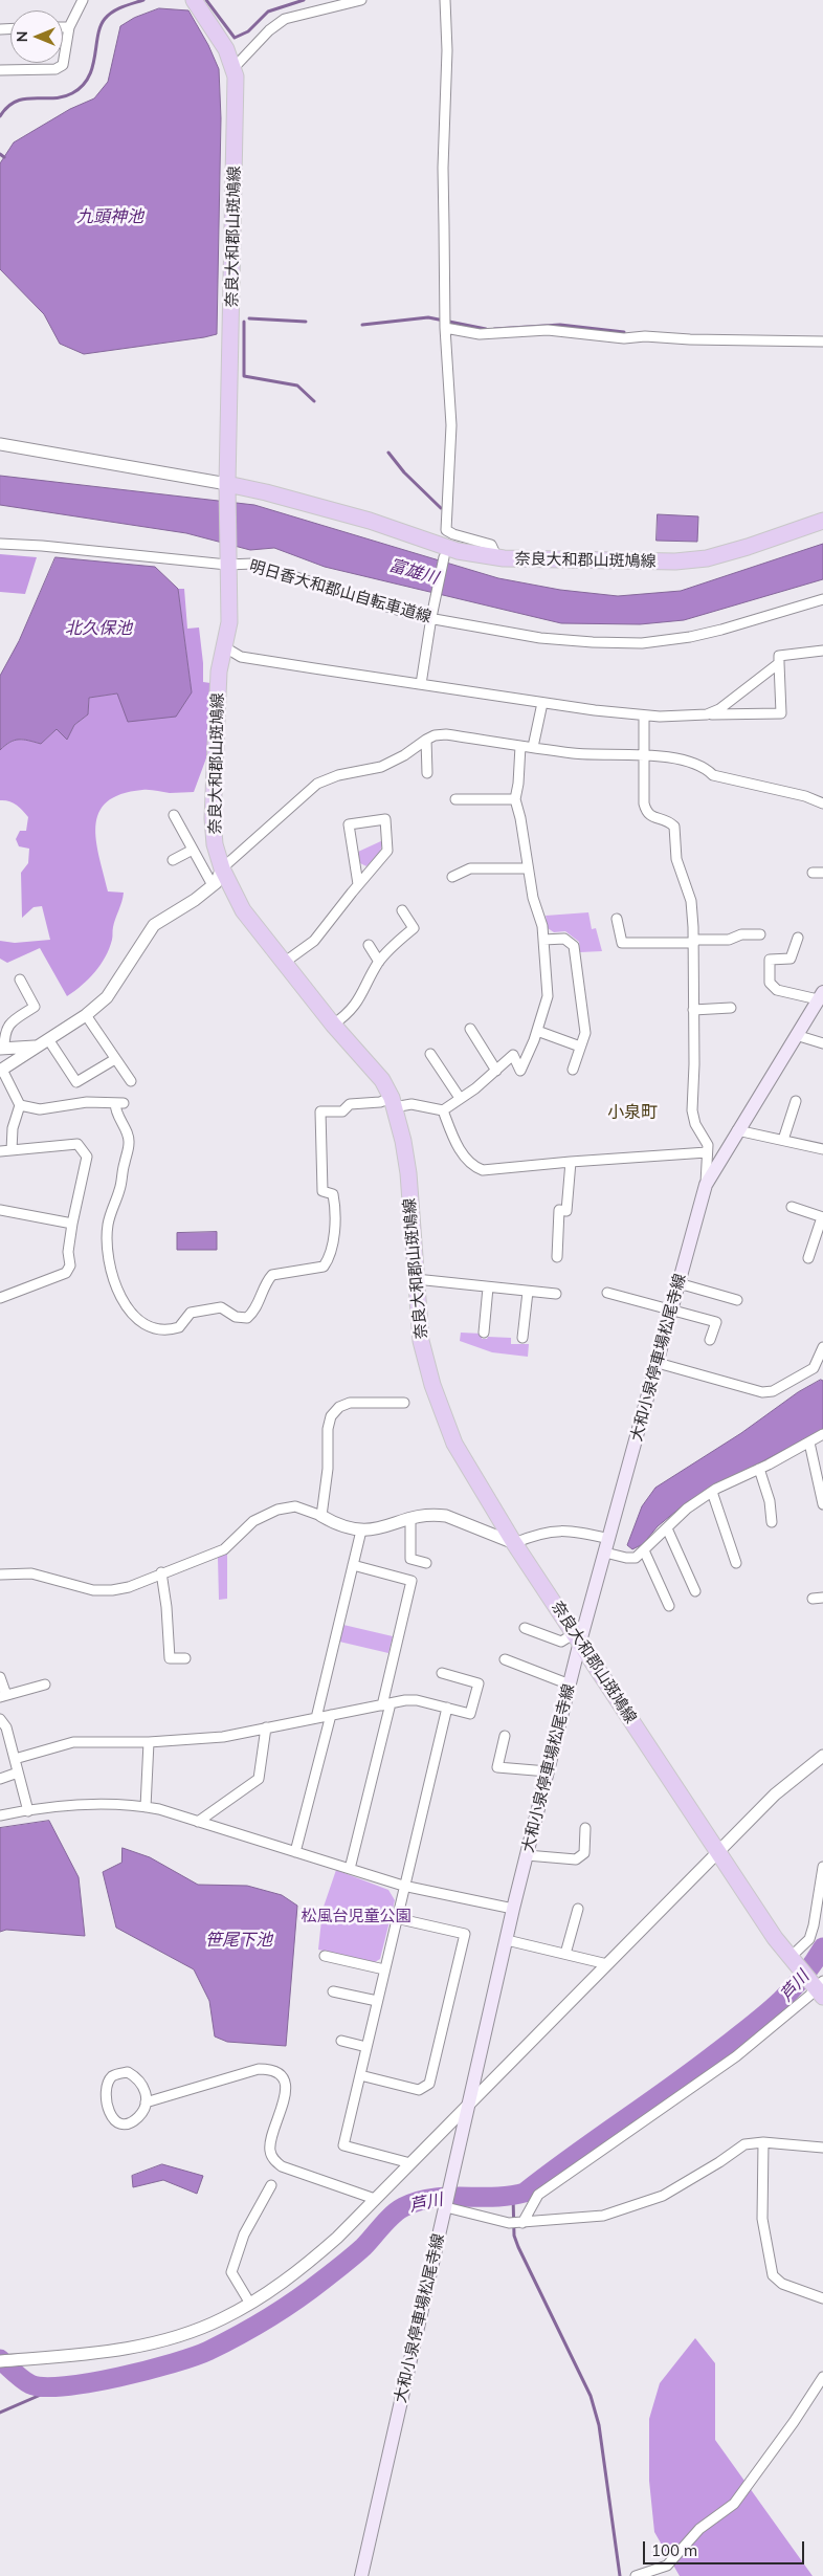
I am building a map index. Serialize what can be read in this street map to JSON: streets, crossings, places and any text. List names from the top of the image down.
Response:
{
  "streets": {
    "main road": ["奈良大和郡山斑鳩線", "大和小泉停車場松尾寺線"],
    "street": ["明日香大和郡山自転車道線"]
  },
  "crossings": [
    ["奈良大和郡山斑鳩線", "明日香大和郡山自転車道線"],
    ["奈良大和郡山斑鳩線", "大和小泉停車場松尾寺線"]
  ],
  "districts": ["小泉町"],
  "water": [
    "九頭神池",
    "富雄川",
    "北久保池",
    "笹尾下池",
    "芦川"
  ],
  "parks": ["松風台児童公園"],
  "scale_bar": "100 m",
  "north": "left"
}
